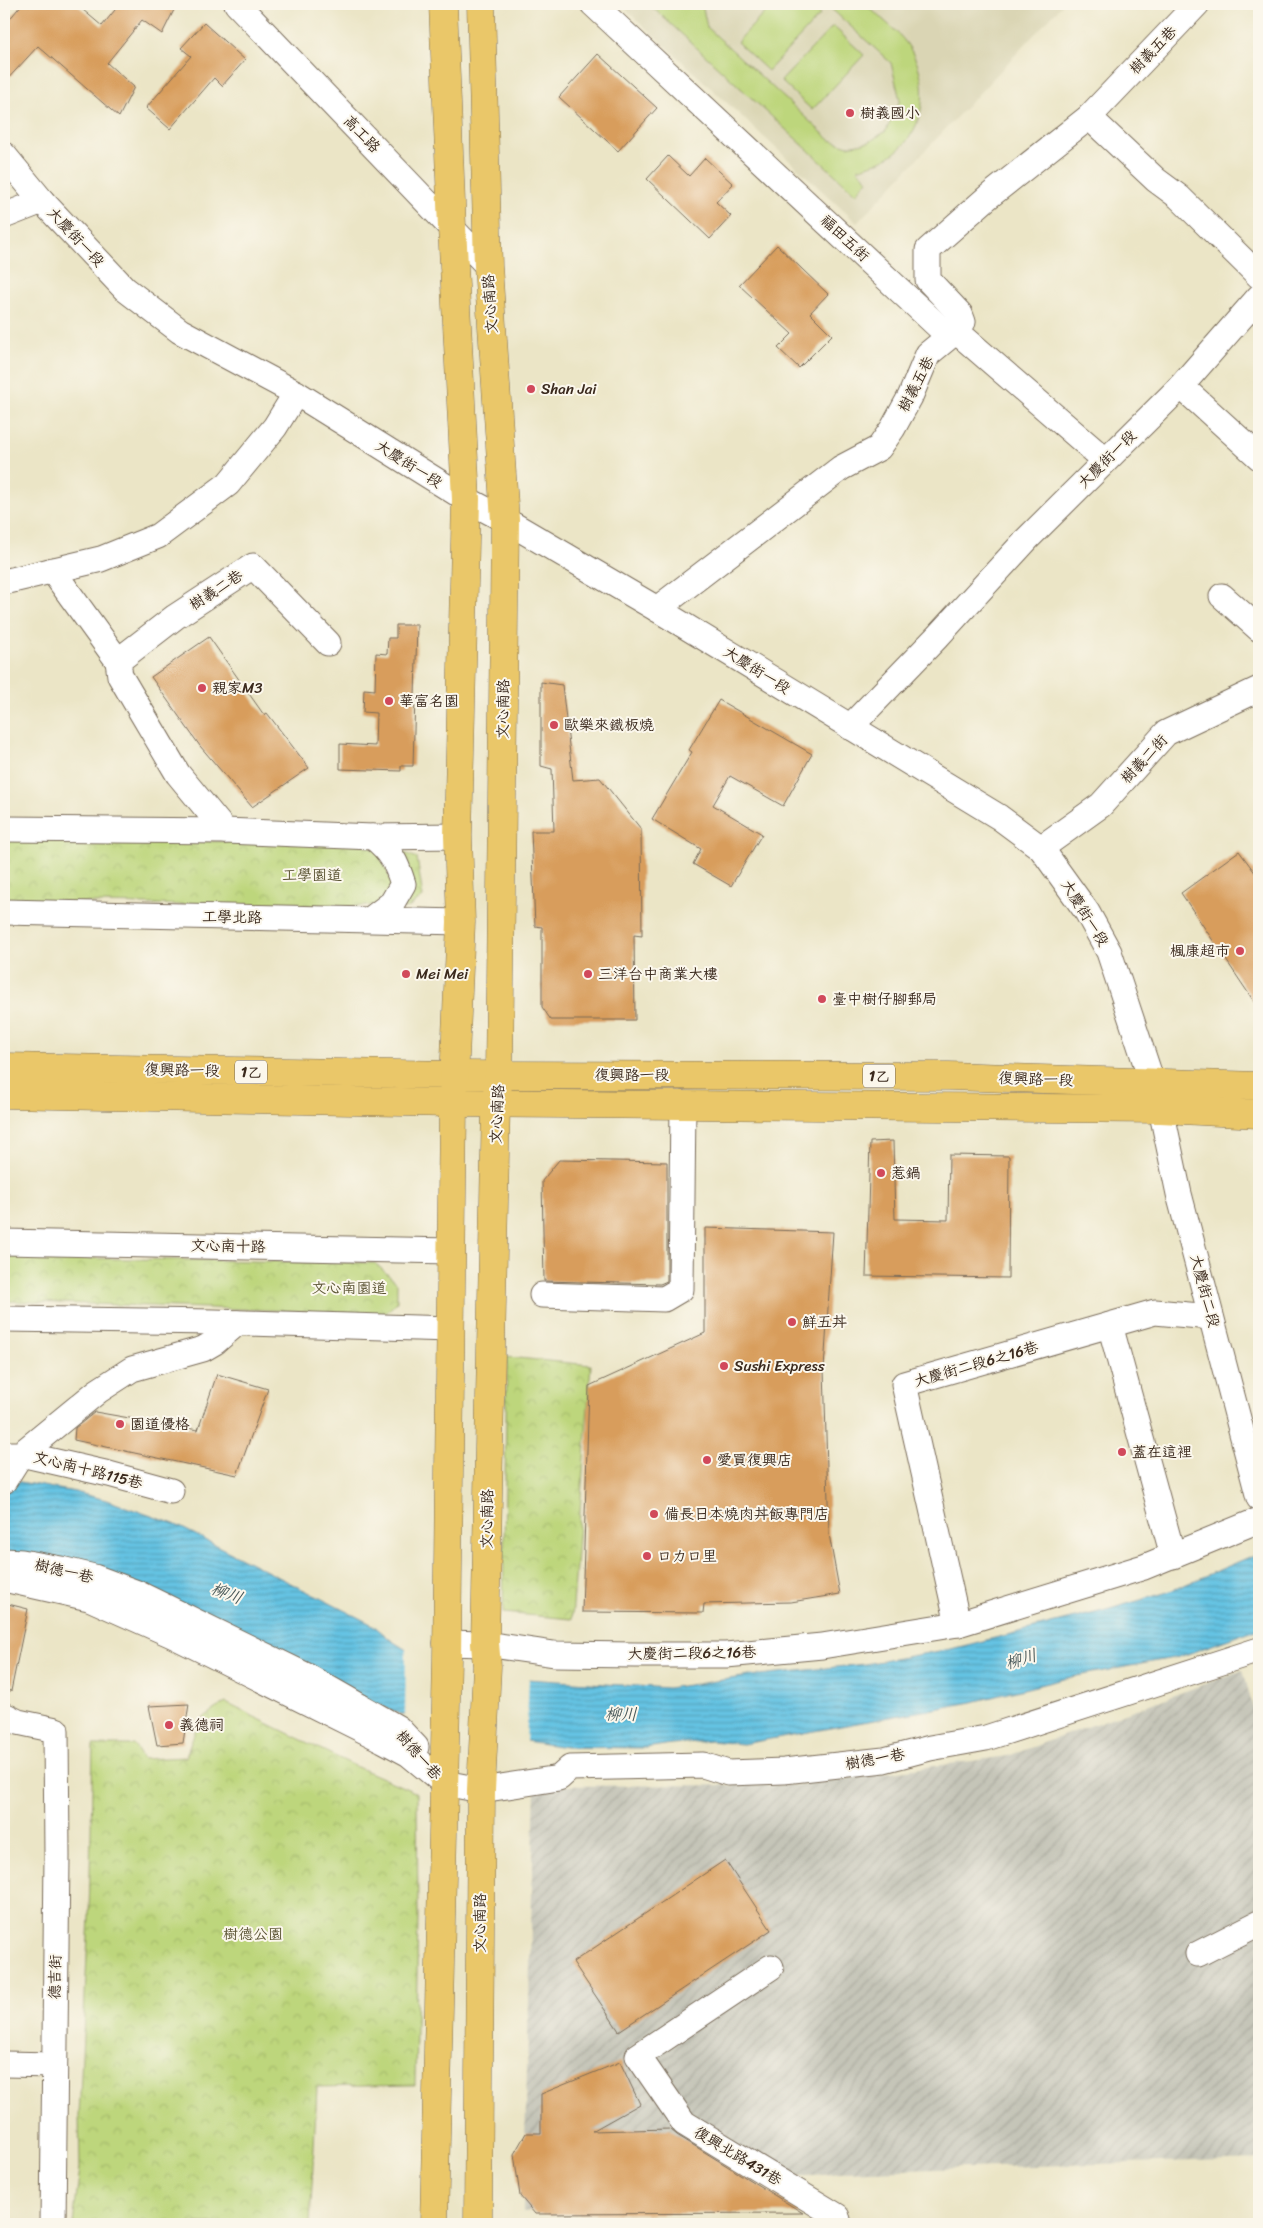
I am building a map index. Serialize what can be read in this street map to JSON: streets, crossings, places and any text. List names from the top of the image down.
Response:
{
  "streets": {
    "main road": ["文心南路", "復興路一段", "1乙"],
    "street": [
      "樹義五巷",
      "高工路",
      "大慶街一段",
      "福田五街",
      "樹義二巷",
      "樹義二街",
      "工學北路",
      "文心南十路",
      "大慶街二段",
      "大慶街二段6之16巷",
      "文心南十路115巷",
      "樹德一巷",
      "德吉街",
      "復興北路431巷"
    ]
  },
  "crossings": [
    ["樹義五巷", "大慶街一段"],
    ["樹義五巷", "福田五街"],
    ["高工路", "文心南路"],
    ["大慶街一段", "福田五街"],
    ["大慶街一段", "文心南路"],
    ["大慶街一段", "樹義二街"],
    ["大慶街一段", "復興路一段"],
    ["大慶街一段", "大慶街二段"],
    ["文心南路", "復興路一段"],
    ["文心南路", "大慶街二段6之16巷"],
    ["文心南路", "樹德一巷"],
    ["復興路一段", "大慶街二段"],
    ["大慶街二段", "大慶街二段6之16巷"]
  ],
  "water": ["柳川"],
  "parks": ["工學園道", "文心南園道", "樹德公園"],
  "places": [
    "樹義國小",
    "Shan Jai",
    "親家M3",
    "華富名園",
    "歐樂來鐵板燒",
    "楓康超市",
    "Mei Mei",
    "三洋台中商業大樓",
    "臺中樹仔腳郵局",
    "惹鍋",
    "鮮五丼",
    "Sushi Express",
    "園道優格",
    "蓋在這裡",
    "愛買復興店",
    "備長日本燒肉丼飯專門店",
    "ロカロ里",
    "義德祠"
  ]
}
